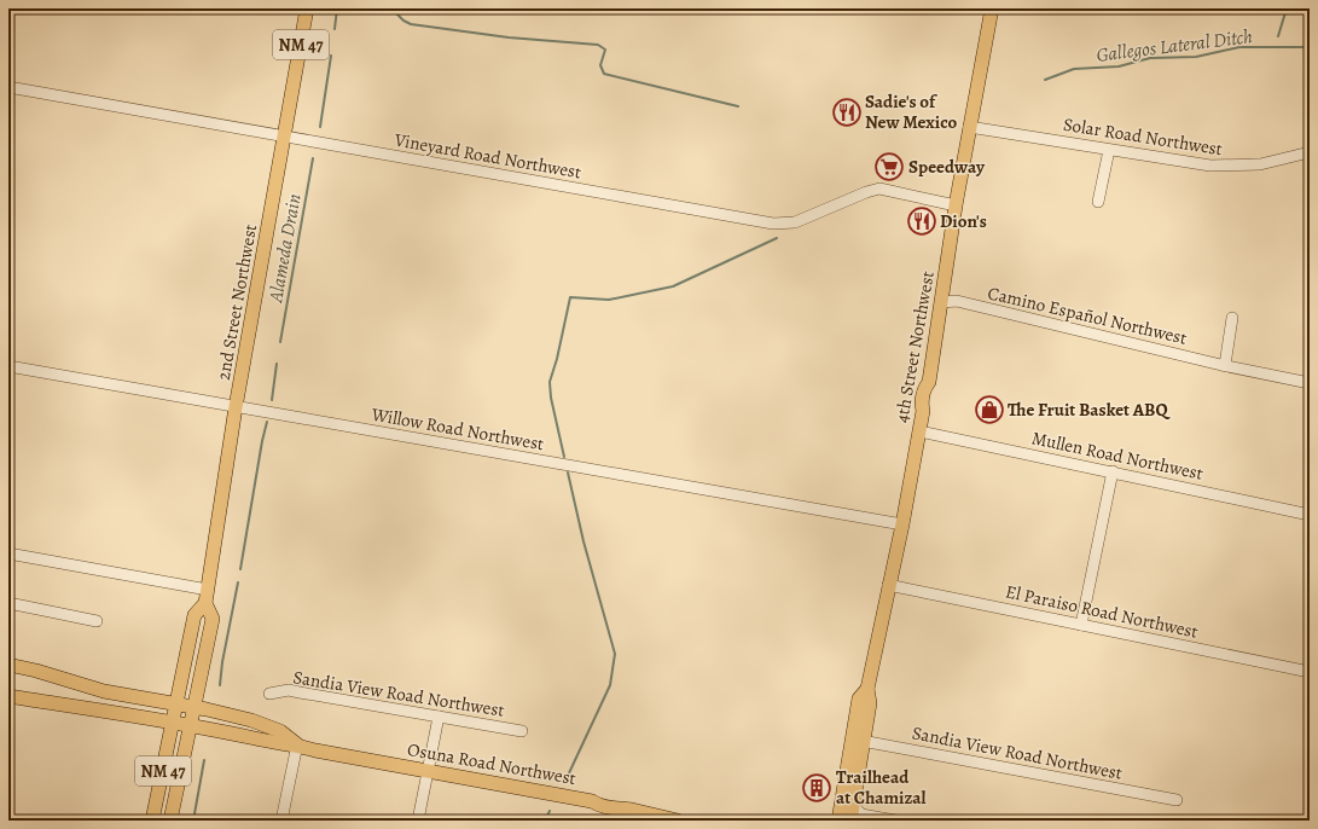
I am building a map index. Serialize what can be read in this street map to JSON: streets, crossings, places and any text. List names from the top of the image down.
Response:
{
  "streets": {
    "main road": [
      "NM 47",
      "2nd Street Northwest",
      "4th Street Northwest",
      "Osuna Road Northwest"
    ],
    "street": [
      "Solar Road Northwest",
      "Vineyard Road Northwest",
      "Camino Español Northwest",
      "Willow Road Northwest",
      "Mullen Road Northwest",
      "El Paraiso Road Northwest",
      "Sandia View Road Northwest"
    ]
  },
  "crossings": [
    ["Solar Road Northwest", "4th Street Northwest"],
    ["Vineyard Road Northwest", "2nd Street Northwest"],
    ["Vineyard Road Northwest", "4th Street Northwest"],
    ["2nd Street Northwest", "Willow Road Northwest"],
    ["2nd Street Northwest", "Osuna Road Northwest"],
    ["Camino Español Northwest", "4th Street Northwest"],
    ["4th Street Northwest", "Willow Road Northwest"],
    ["4th Street Northwest", "Mullen Road Northwest"],
    ["4th Street Northwest", "El Paraiso Road Northwest"],
    ["4th Street Northwest", "Sandia View Road Northwest"]
  ],
  "water": ["Gallegos Lateral Ditch", "Alameda Drain"],
  "places": {
    "restaurant": ["Sadie's of New Mexico", "Dion's"],
    "supermarket": ["Speedway"],
    "shop": ["The Fruit Basket ABQ"],
    "building": ["Trailhead at Chamizal"]
  }
}
